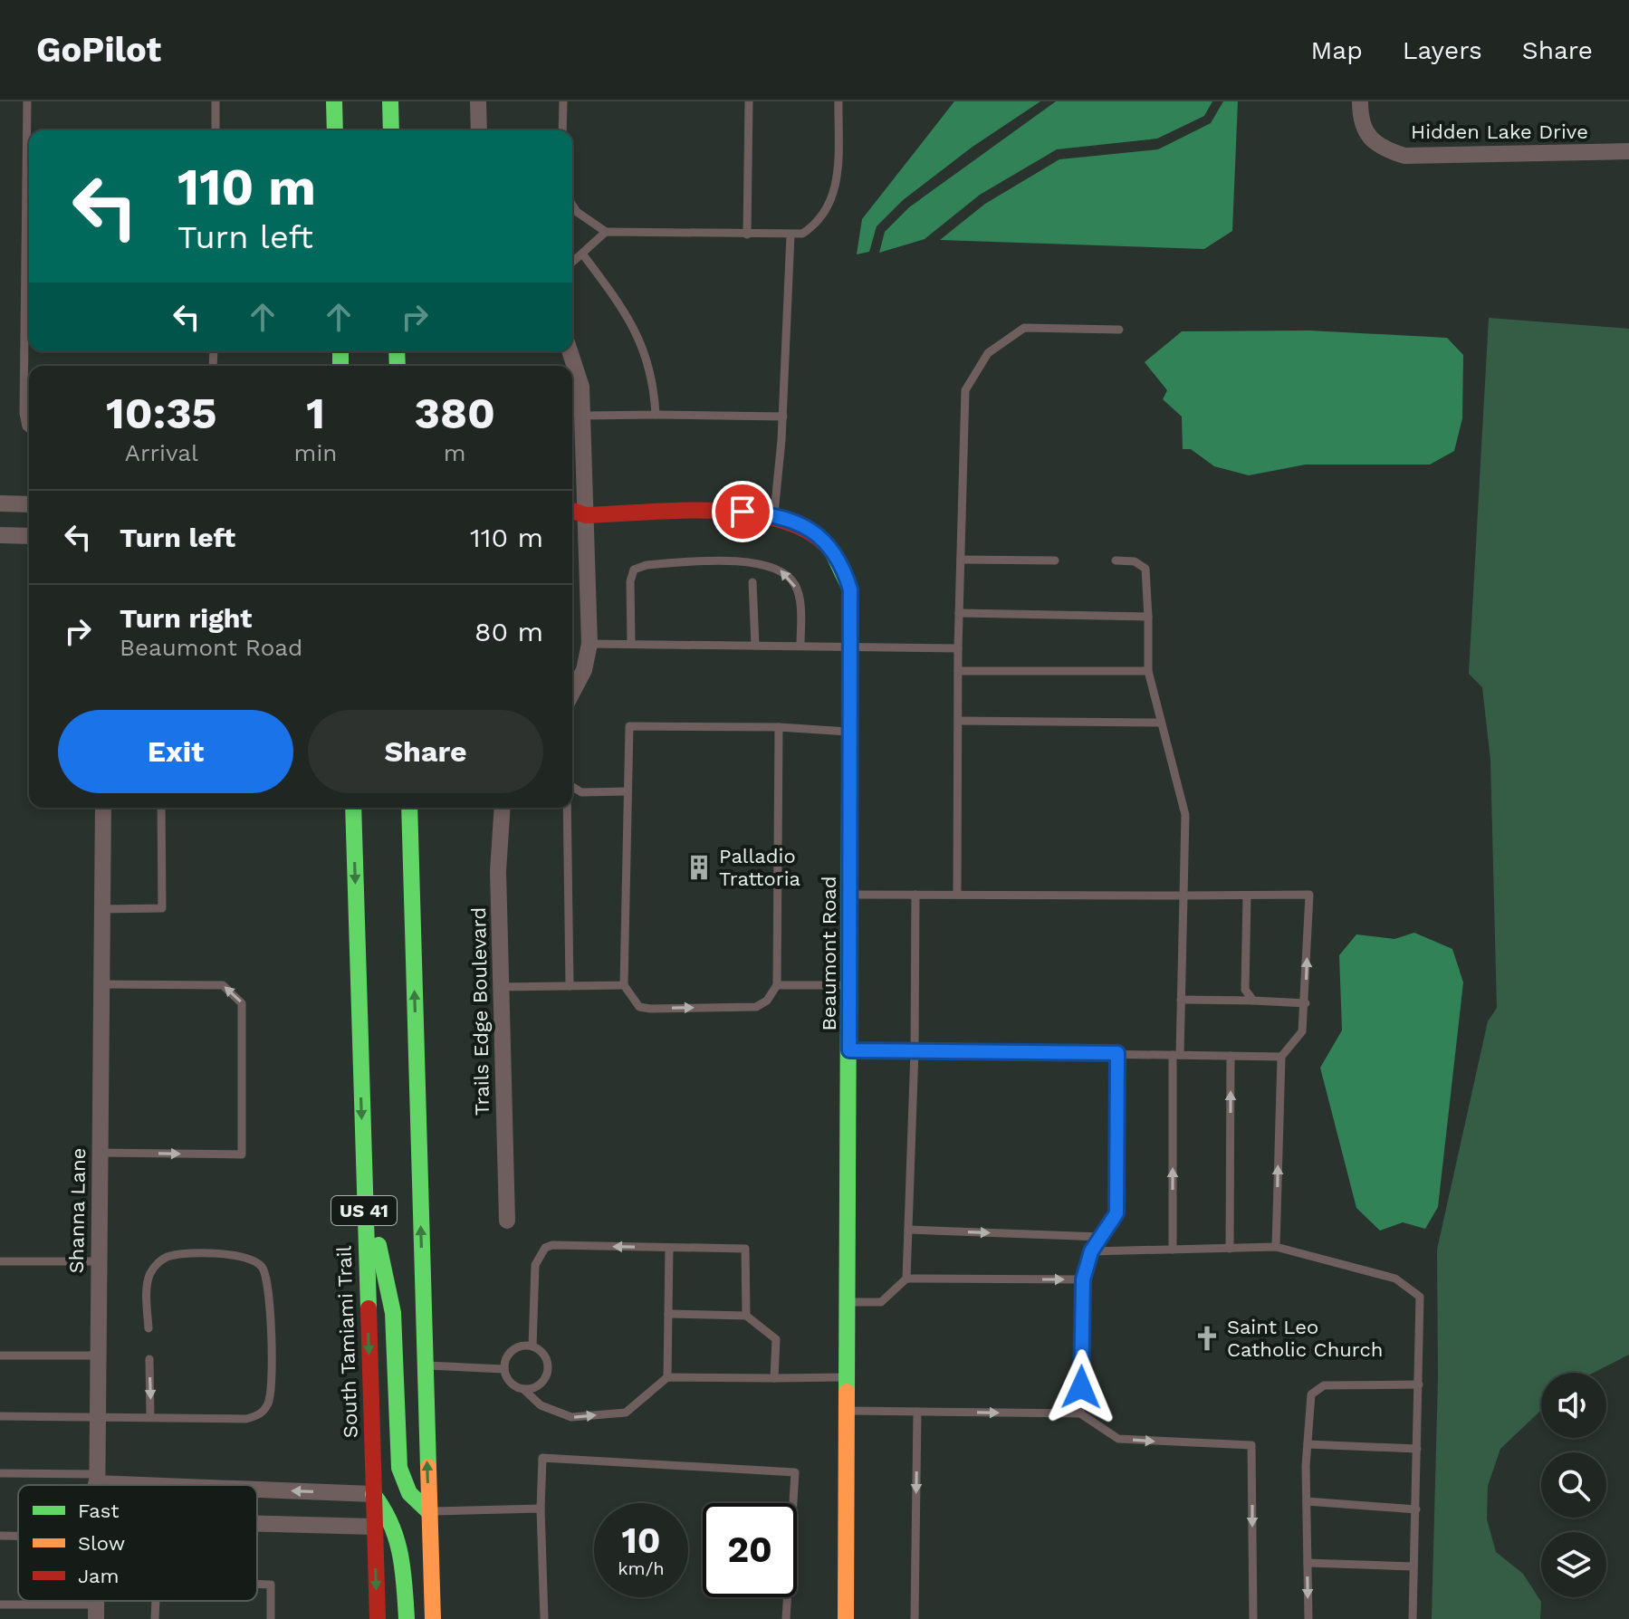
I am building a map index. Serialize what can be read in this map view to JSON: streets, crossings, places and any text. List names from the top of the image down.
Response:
{
  "streets": {
    "main road": ["Beaumont Road", "US 41", "South Tamiami Trail"],
    "street": ["Hidden Lake Drive", "Trails Edge Boulevard", "Shanna Lane"]
  },
  "places": {
    "building": ["Palladio Trattoria"],
    "church": ["Saint Leo Catholic Church"]
  },
  "legend": ["Fast", "Slow", "Jam"],
  "page": {
    "header": "GoPilot",
    "nav": ["Map", "Layers", "Share"],
    "turn": ["110 m", "Turn left"],
    "eta": [
      "10:35",
      "Arrival",
      "1",
      "min",
      "380",
      "m"
    ],
    "list": [
      {
        "name": "Turn left",
        "value": "110 m"
      },
      {
        "name": "Turn right",
        "note": "Beaumont Road",
        "value": "80 m"
      }
    ],
    "buttons": ["Exit", "Share"],
    "speed": "10 km/h",
    "limit": "20"
  }
}
